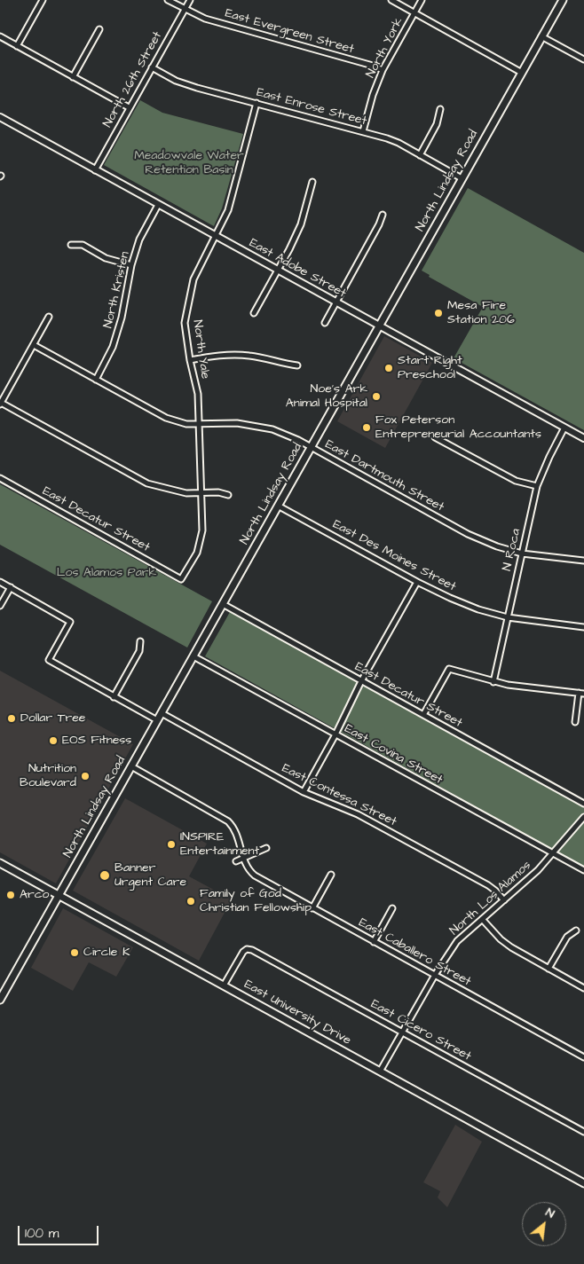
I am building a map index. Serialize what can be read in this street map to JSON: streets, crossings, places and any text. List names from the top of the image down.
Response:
{
  "streets": {
    "main road": ["North Lindsay Road", "East University Drive"],
    "street": [
      "East Evergreen Street",
      "North York",
      "North 26th Street",
      "East Enrose Street",
      "East Adobe Street",
      "North Kristen",
      "North Yale",
      "East Dartmouth Street",
      "East Decatur Street",
      "N Roca",
      "East Des Moines Street",
      "East Covina Street",
      "East Contessa Street",
      "North Los Alamos",
      "East Caballero Street",
      "East Cicero Street"
    ]
  },
  "crossings": [
    ["East Evergreen Street", "North York"],
    ["East Evergreen Street", "North 26th Street"],
    ["North York", "East Enrose Street"],
    ["North 26th Street", "East Enrose Street"],
    ["North 26th Street", "East Adobe Street"],
    ["East Enrose Street", "North Lindsay Road"],
    ["East Enrose Street", "North Yale"],
    ["North Lindsay Road", "East Adobe Street"],
    ["North Lindsay Road", "East Dartmouth Street"],
    ["North Lindsay Road", "East Decatur Street"],
    ["North Lindsay Road", "East Des Moines Street"],
    ["North Lindsay Road", "East Covina Street"],
    ["North Lindsay Road", "East Contessa Street"],
    ["North Lindsay Road", "East Caballero Street"],
    ["North Lindsay Road", "East University Drive"],
    ["East Adobe Street", "North Kristen"],
    ["East Adobe Street", "North Yale"],
    ["East Adobe Street", "N Roca"],
    ["North Kristen", "East Dartmouth Street"],
    ["North Yale", "East Dartmouth Street"],
    ["North Yale", "East Decatur Street"],
    ["East Dartmouth Street", "N Roca"],
    ["N Roca", "East Des Moines Street"],
    ["East Covina Street", "North Los Alamos"],
    ["East Contessa Street", "North Los Alamos"],
    ["North Los Alamos", "East Caballero Street"],
    ["North Los Alamos", "East University Drive"],
    ["North Los Alamos", "East Cicero Street"],
    ["East University Drive", "East Cicero Street"]
  ],
  "parks": ["Meadowvale Water Retention Basin", "Los Alamos Park"],
  "places": [
    "Mesa Fire Station 206",
    "Start Right Preschool",
    "Noe's Ark Animal Hospital",
    "Fox Peterson Entrepreneurial Accountants",
    "Dollar Tree",
    "EOS Fitness",
    "Nutrition Boulevard",
    "INSPIRE Entertainment",
    "Banner Urgent Care",
    "Arco",
    "Family of God Christian Fellowship",
    "Circle K"
  ],
  "scale_bar": "100 m",
  "north": "top right"
}
